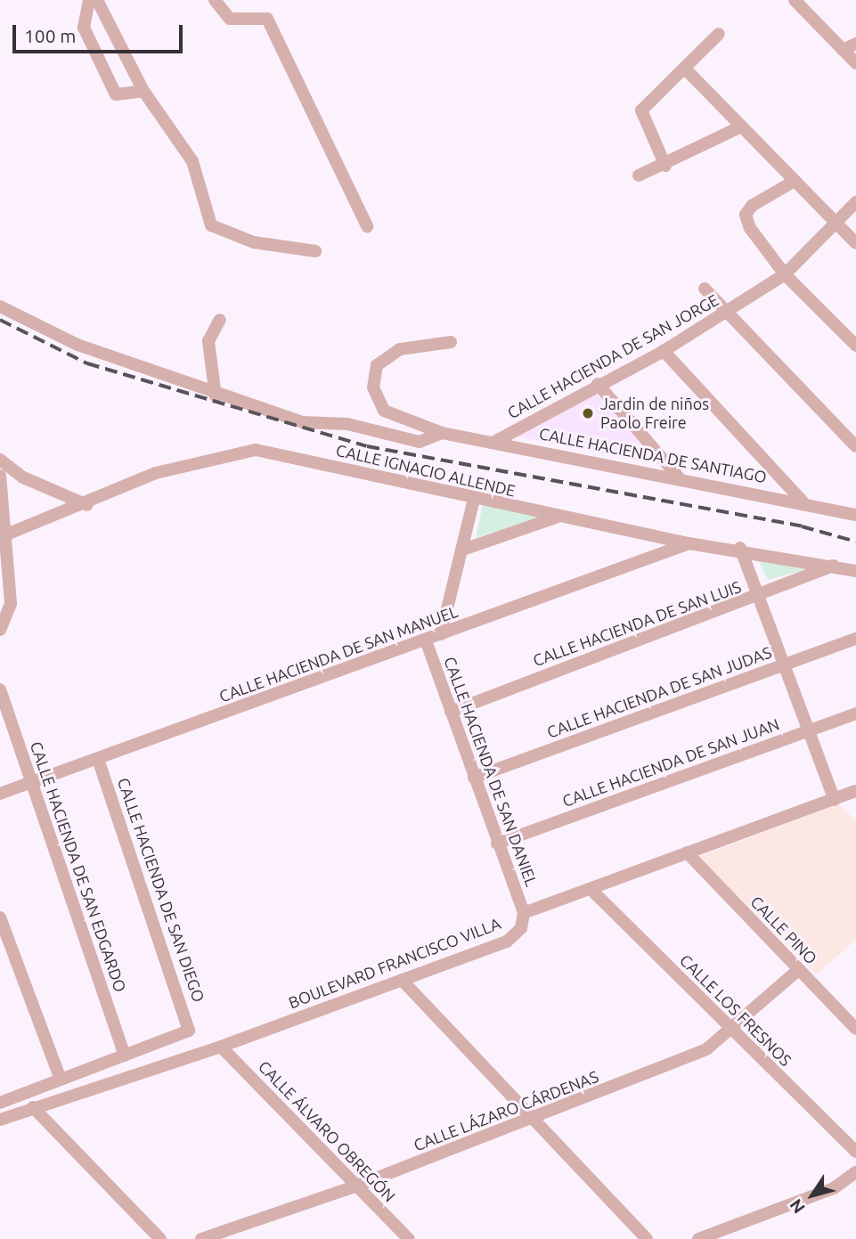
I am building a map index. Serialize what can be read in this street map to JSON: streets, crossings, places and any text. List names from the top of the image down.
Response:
{
  "streets": {
    "street": [
      "CALLE HACIENDA DE SAN JORGE",
      "CALLE HACIENDA DE SANTIAGO",
      "CALLE IGNACIO ALLENDE",
      "CALLE HACIENDA DE SAN LUIS",
      "CALLE HACIENDA DE SAN MANUEL",
      "CALLE HACIENDA DE SAN JUDAS",
      "CALLE HACIENDA DE SAN JUAN",
      "CALLE HACIENDA DE SAN DANIEL",
      "CALLE HACIENDA DE SAN EDGARDO",
      "CALLE HACIENDA DE SAN DIEGO",
      "CALLE PINO",
      "BOULEVARD FRANCISCO VILLA",
      "CALLE LOS FRESNOS",
      "CALLE LÁZARO CÁRDENAS",
      "CALLE ÁLVARO OBREGÓN"
    ]
  },
  "crossings": [
    ["CALLE HACIENDA DE SAN JORGE", "CALLE HACIENDA DE SANTIAGO"],
    ["CALLE IGNACIO ALLENDE", "CALLE HACIENDA DE SAN LUIS"],
    ["CALLE IGNACIO ALLENDE", "CALLE HACIENDA DE SAN MANUEL"],
    ["CALLE HACIENDA DE SAN LUIS", "CALLE HACIENDA DE SAN DANIEL"],
    ["CALLE HACIENDA DE SAN MANUEL", "CALLE HACIENDA DE SAN DANIEL"],
    ["CALLE HACIENDA DE SAN MANUEL", "CALLE HACIENDA DE SAN EDGARDO"],
    ["CALLE HACIENDA DE SAN MANUEL", "CALLE HACIENDA DE SAN DIEGO"],
    ["CALLE HACIENDA DE SAN JUDAS", "CALLE HACIENDA DE SAN DANIEL"],
    ["CALLE HACIENDA DE SAN JUAN", "CALLE HACIENDA DE SAN DANIEL"],
    ["CALLE HACIENDA DE SAN DANIEL", "BOULEVARD FRANCISCO VILLA"],
    ["CALLE HACIENDA DE SAN EDGARDO", "CALLE HACIENDA DE SAN DIEGO"],
    ["CALLE PINO", "CALLE LÁZARO CÁRDENAS"],
    ["BOULEVARD FRANCISCO VILLA", "CALLE ÁLVARO OBREGÓN"],
    ["CALLE LOS FRESNOS", "CALLE LÁZARO CÁRDENAS"],
    ["CALLE LÁZARO CÁRDENAS", "CALLE ÁLVARO OBREGÓN"]
  ],
  "places": ["Jardin de niños Paolo Freire"],
  "scale_bar": "100 m",
  "north": "bottom left"
}
